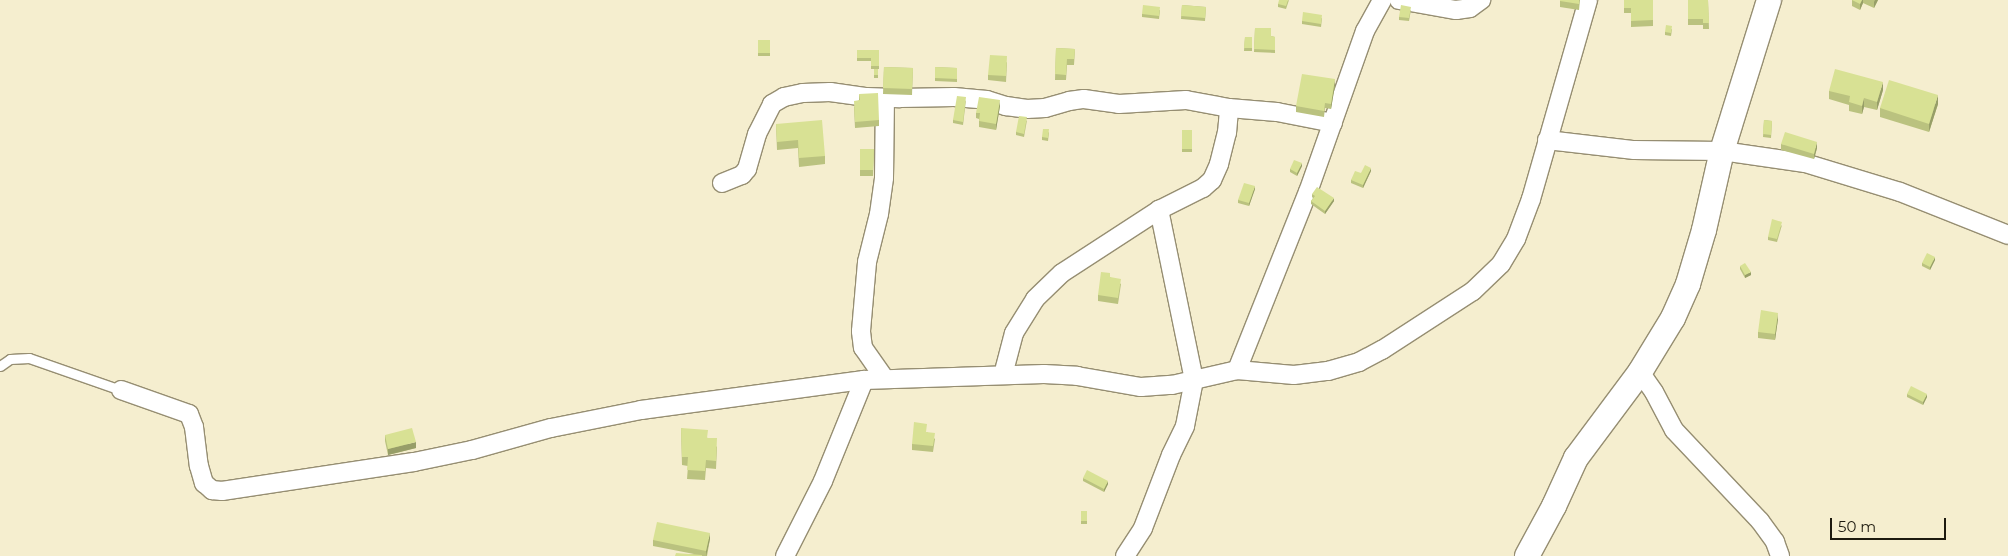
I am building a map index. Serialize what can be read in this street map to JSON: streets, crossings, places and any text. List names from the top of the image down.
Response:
{
  "scale_bar": "50 m"
}
